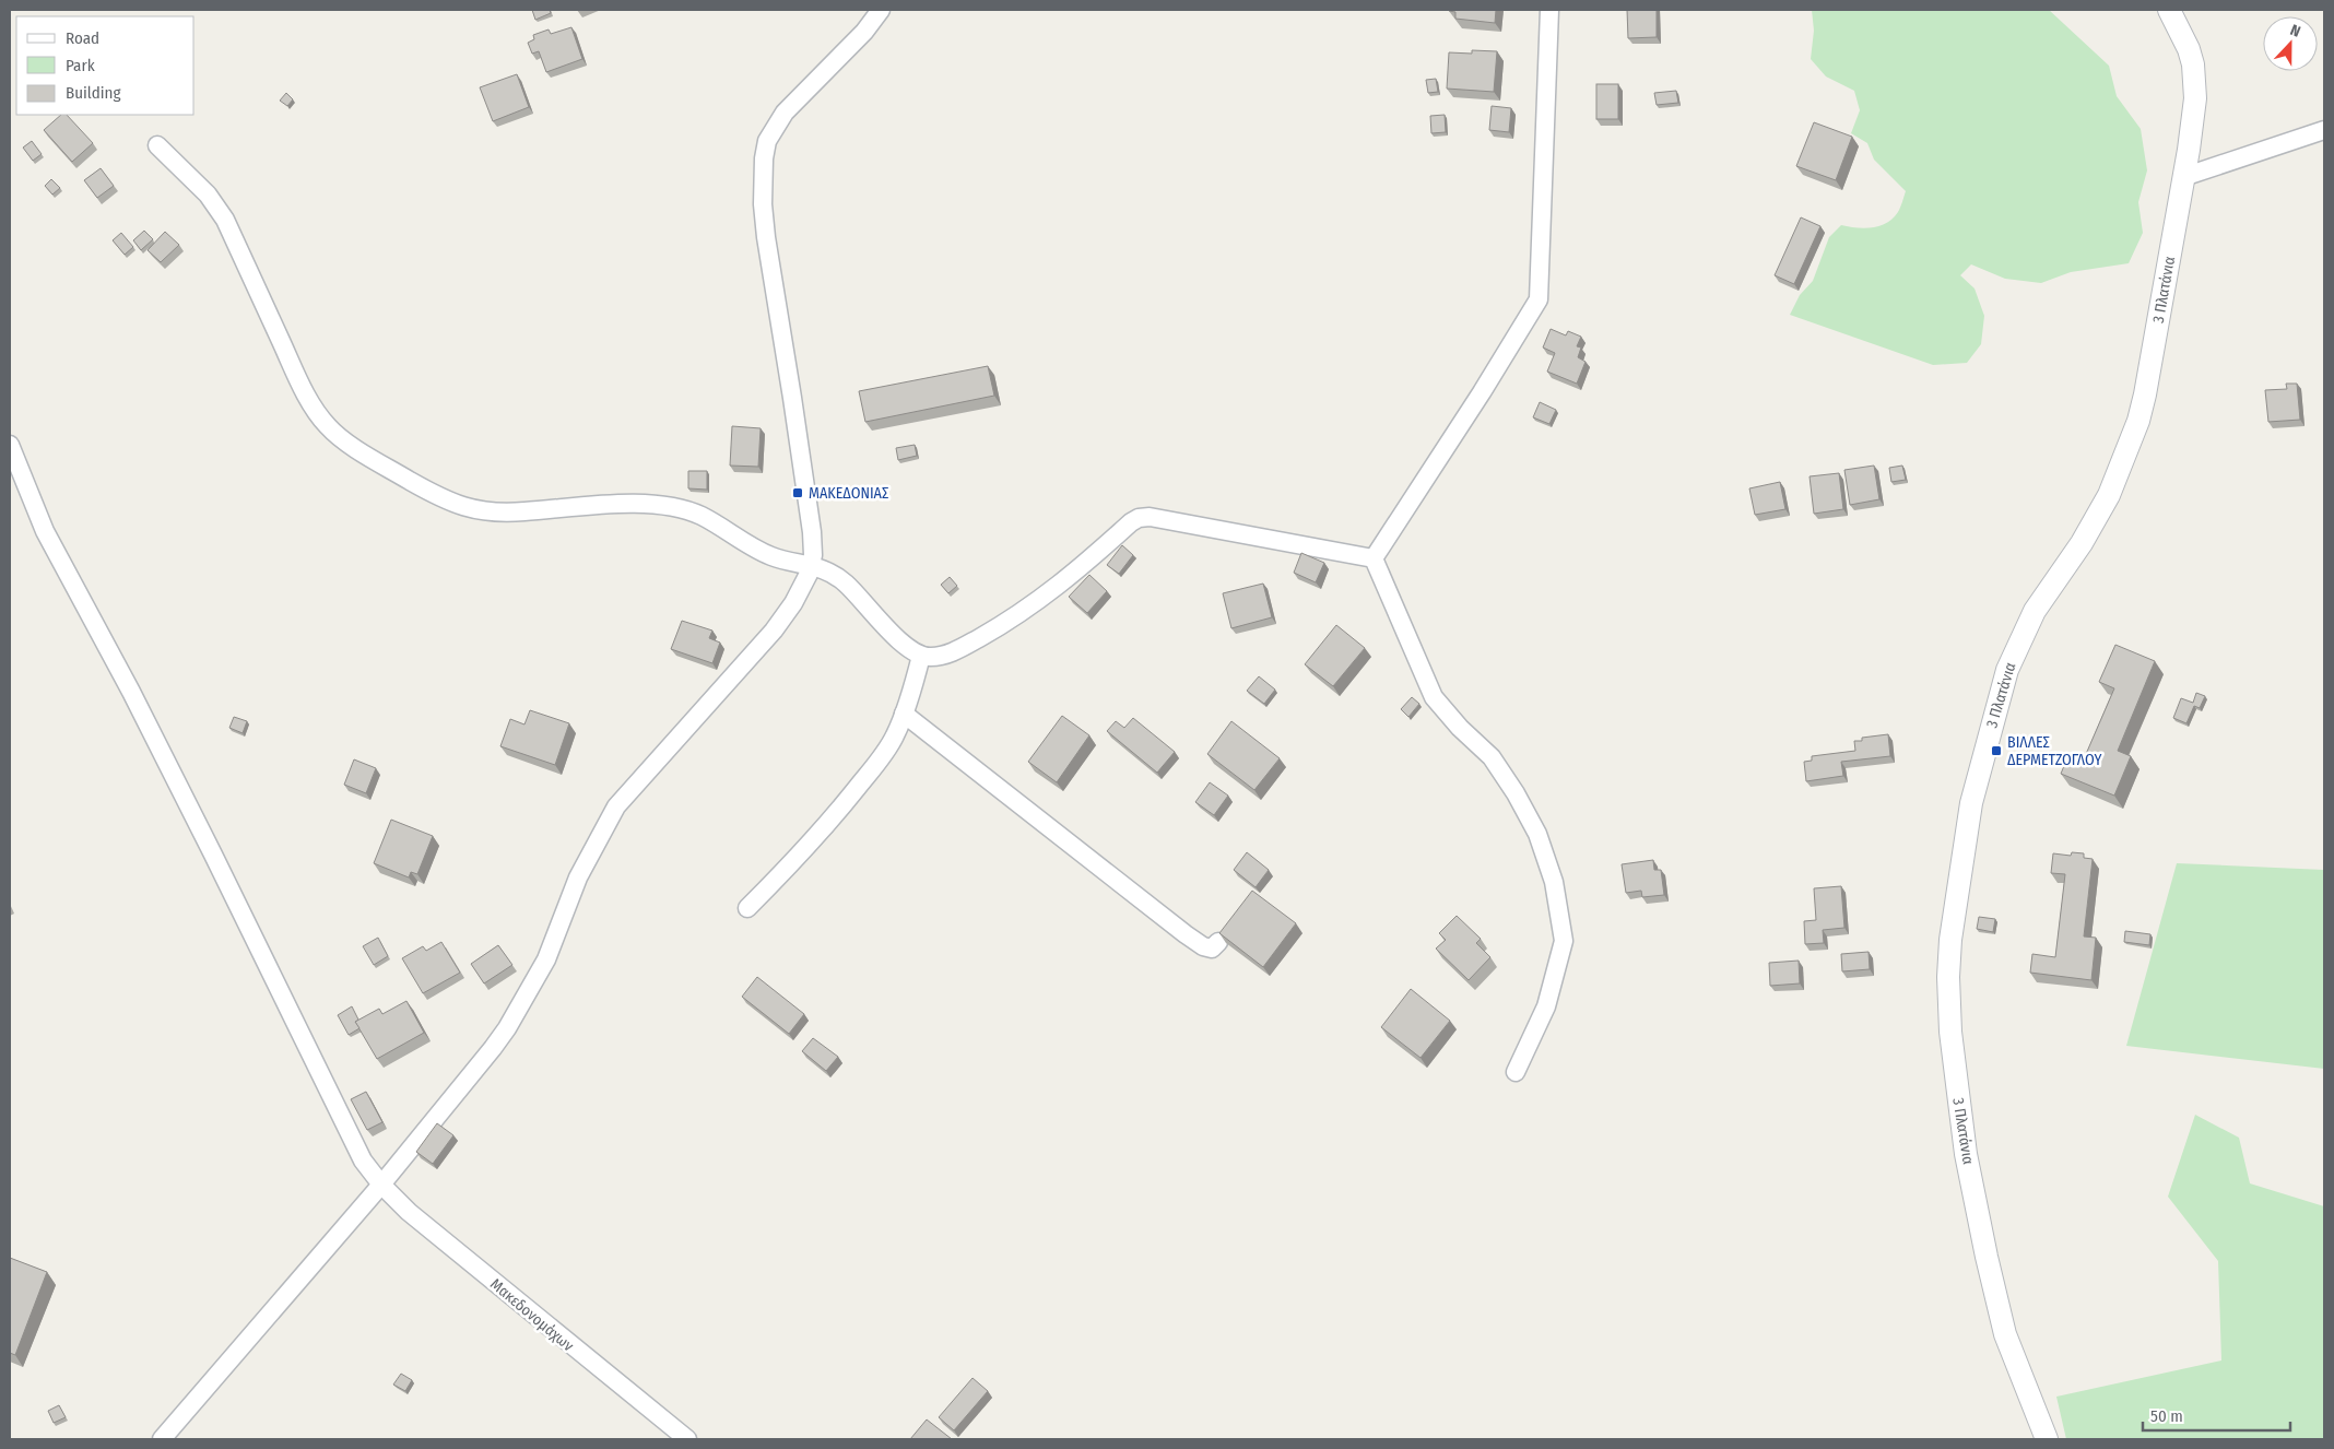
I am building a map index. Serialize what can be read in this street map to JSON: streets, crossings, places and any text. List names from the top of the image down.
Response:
{
  "streets": {
    "street": ["3 Πλατάνια", "Μακεδονομάχων"]
  },
  "places": {
    "transit": ["ΜΑΚΕΔΟΝΙΑΣ", "ΒΙΛΛΕΣ ΔΕΡΜΕΤΖΟΓΛΟΥ"]
  },
  "legend": ["Road", "Park", "Building"],
  "scale_bar": "50 m",
  "north": "top"
}
